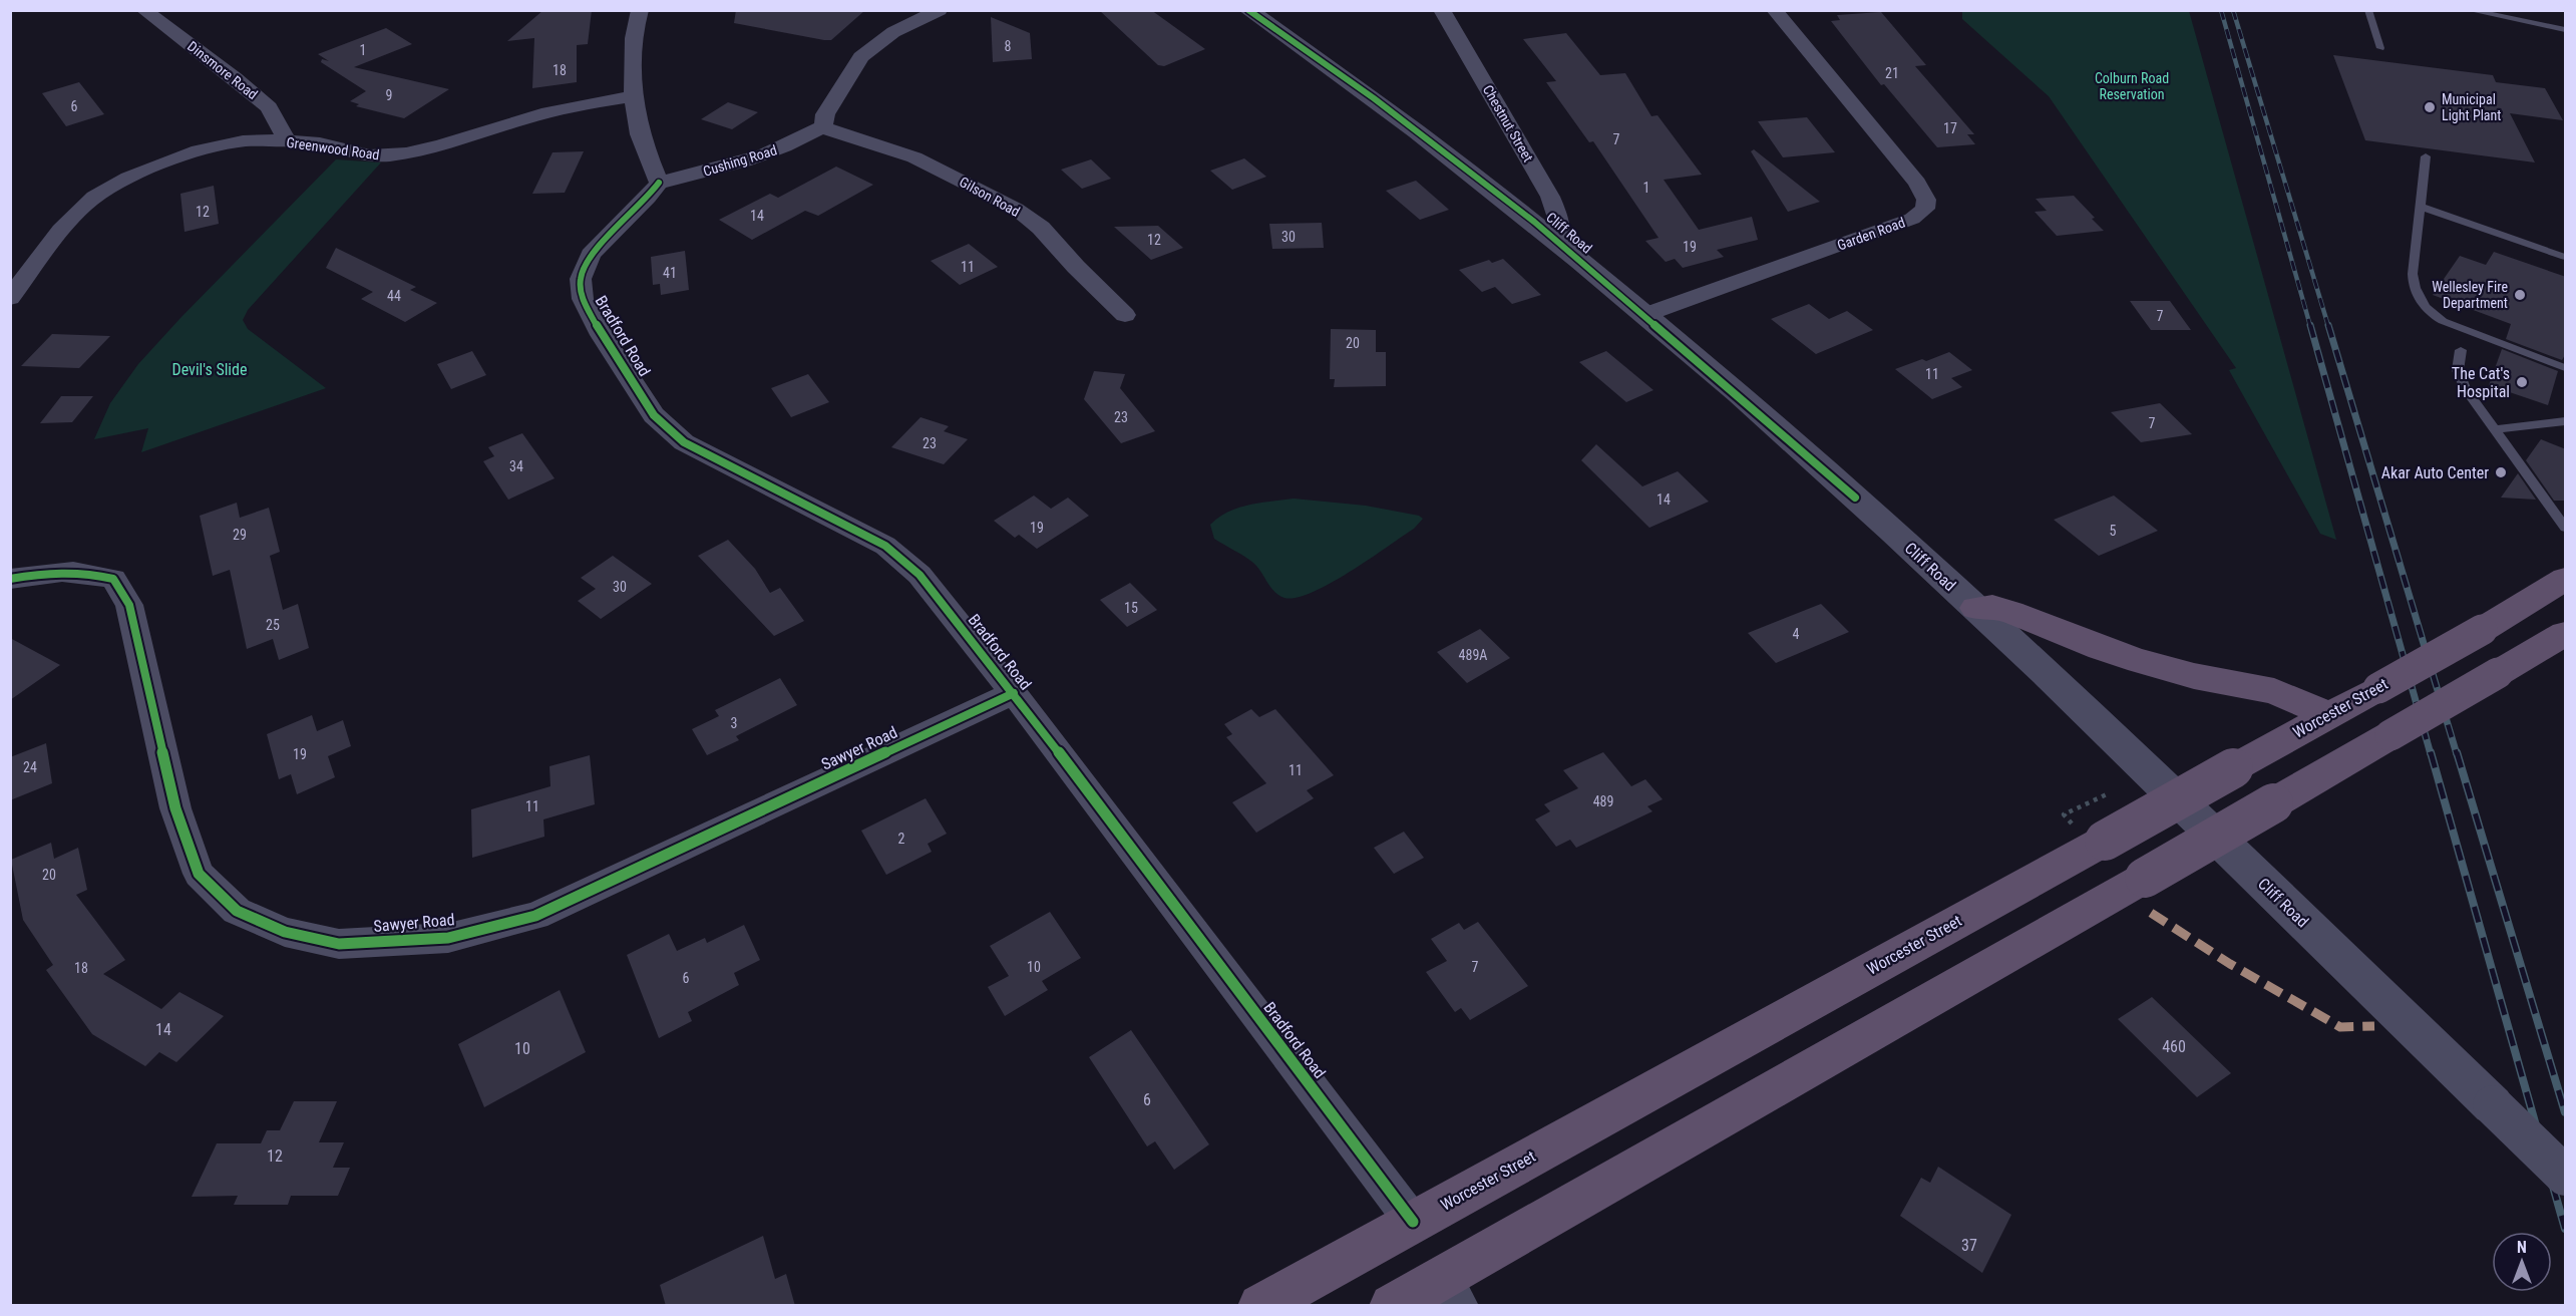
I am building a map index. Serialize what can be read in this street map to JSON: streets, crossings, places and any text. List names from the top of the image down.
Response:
{
  "streets": {
    "highway": ["Worcester Street"],
    "street": [
      "Dinsmore Road",
      "Chestnut Street",
      "Greenwood Road",
      "Cushing Road",
      "Gilson Road",
      "Cliff Road",
      "Garden Road",
      "Bradford Road",
      "Sawyer Road"
    ]
  },
  "crossings": [
    ["Dinsmore Road", "Greenwood Road"],
    ["Chestnut Street", "Cliff Road"],
    ["Cushing Road", "Gilson Road"],
    ["Cushing Road", "Bradford Road"],
    ["Cliff Road", "Garden Road"],
    ["Bradford Road", "Worcester Street"],
    ["Bradford Road", "Sawyer Road"]
  ],
  "parks": ["Colburn Road Reservation", "Devil's Slide"],
  "places": [
    "Municipal Light Plant",
    "Wellesley Fire Department",
    "The Cat's Hospital",
    "Akar Auto Center"
  ],
  "house_numbers": [
    "8",
    "1",
    "18",
    "21",
    "9",
    "6",
    "17",
    "7",
    "1",
    "12",
    "14",
    "30",
    "12",
    "19",
    "11",
    "41",
    "44",
    "7",
    "20",
    "11",
    "23",
    "7",
    "23",
    "34",
    "14",
    "19",
    "5",
    "29",
    "30",
    "15",
    "25",
    "4",
    "489A",
    "3",
    "19",
    "24",
    "11",
    "489",
    "11",
    "2",
    "20",
    "10",
    "7",
    "18",
    "6",
    "14",
    "460",
    "10",
    "6",
    "12",
    "37"
  ],
  "north": "top"
}
